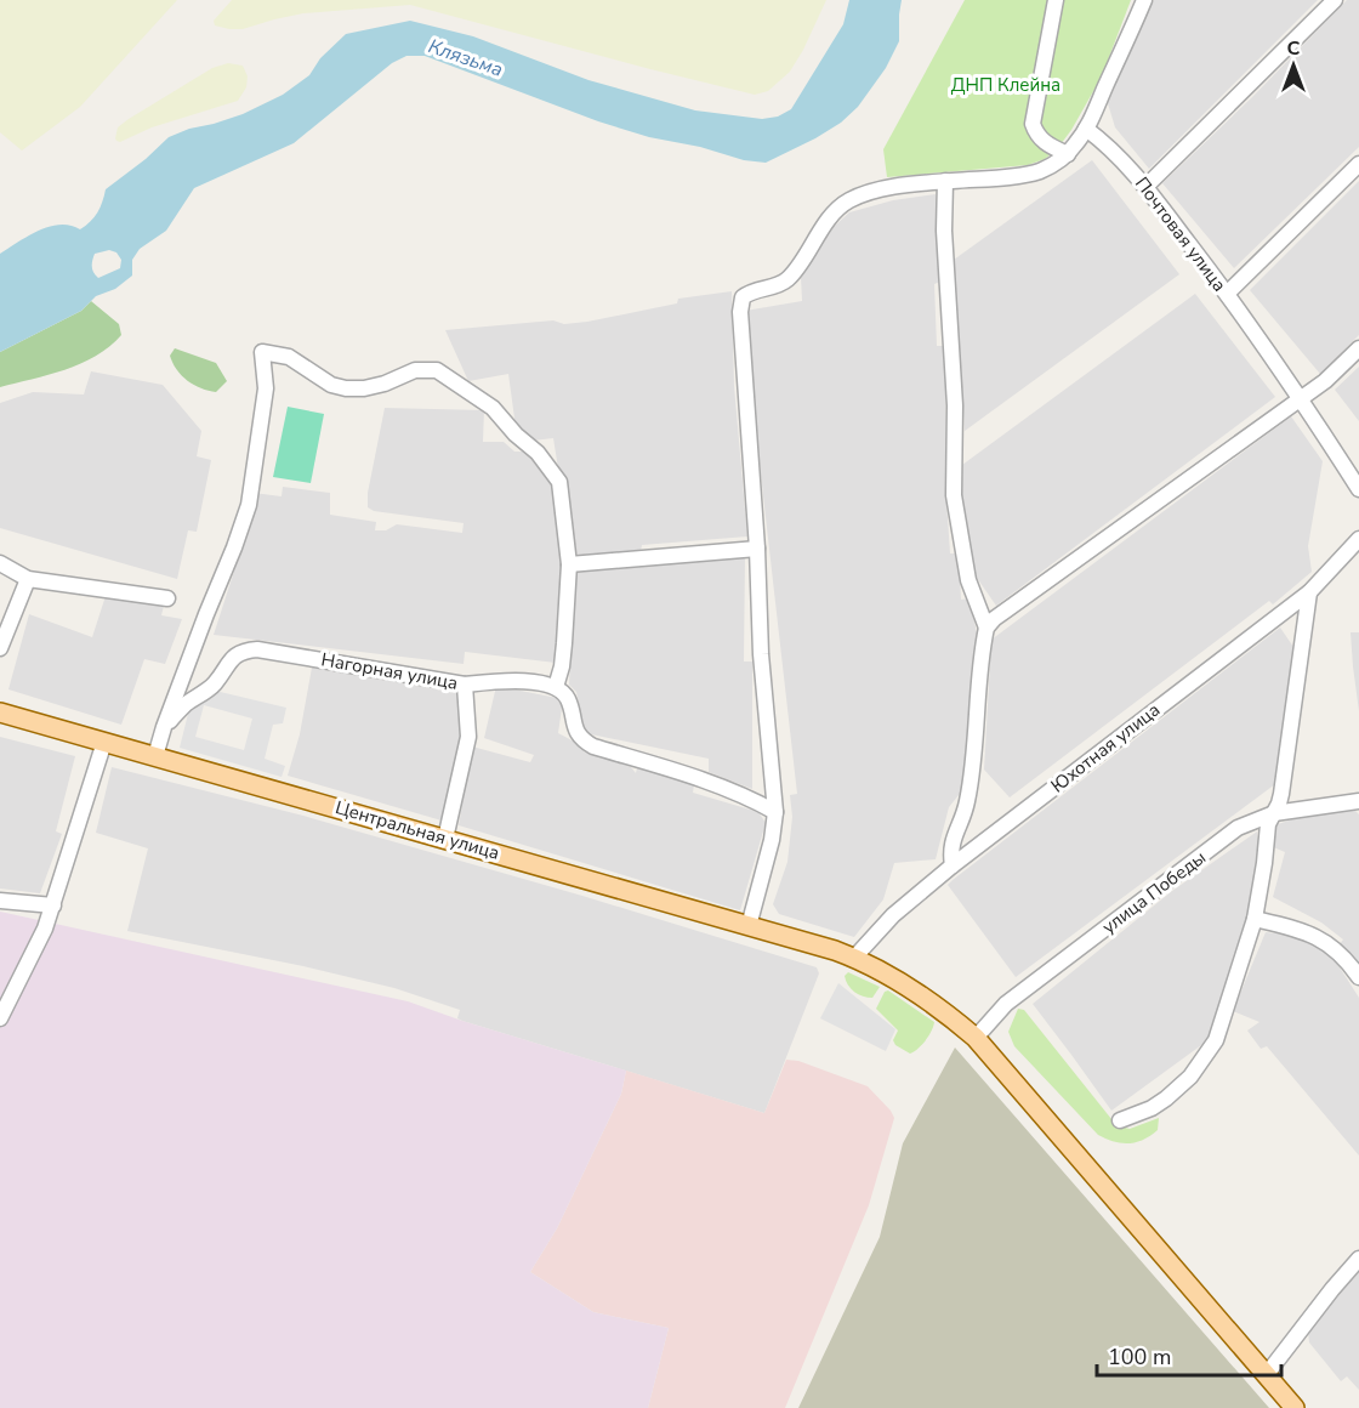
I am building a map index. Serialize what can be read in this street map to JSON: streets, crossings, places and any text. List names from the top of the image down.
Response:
{
  "streets": {
    "main road": ["Центральная улица"],
    "street": [
      "Почтовая улица",
      "Нагорная улица",
      "Юхотная улица",
      "улица Победы"
    ]
  },
  "crossings": [
    ["Юхотная улица", "Центральная улица"],
    ["Центральная улица", "улица Победы"]
  ],
  "water": ["Клязьма"],
  "parks": ["ДНП Клейна"],
  "scale_bar": "100 m",
  "north": "top"
}
